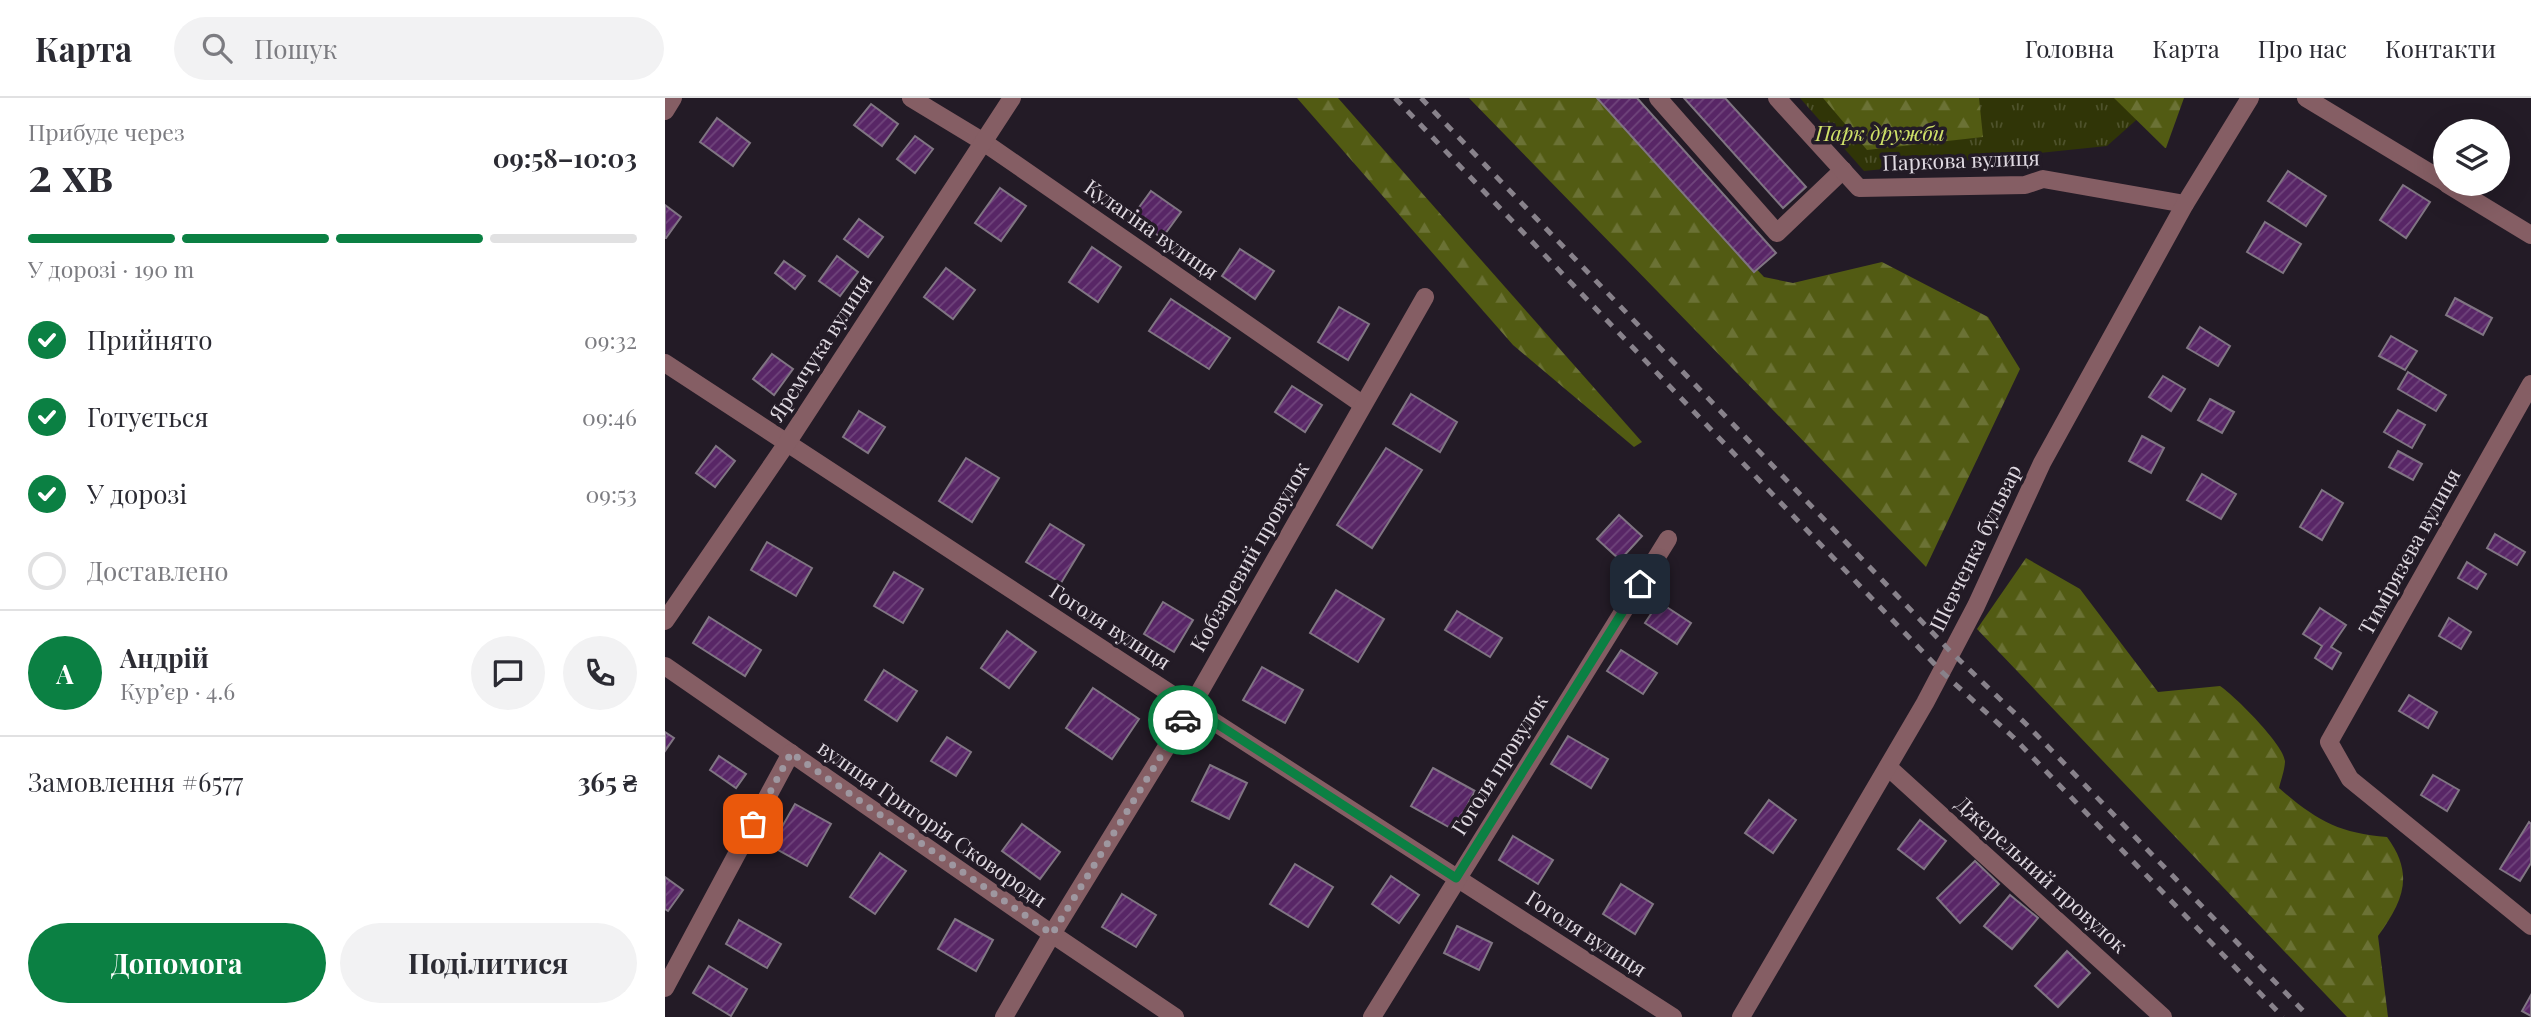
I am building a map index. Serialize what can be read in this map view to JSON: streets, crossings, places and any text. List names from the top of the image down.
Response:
{
  "streets": {
    "street": [
      "Паркова вулиця",
      "Кулагіна вулиця",
      "Яремчука вулиця",
      "Шевченка бульвар",
      "Тимірязєва вулиця",
      "Кобзаревий провулок",
      "Гоголя вулиця",
      "Гоголя провулок",
      "вулиця Григорія Сковороди",
      "Джерельний провулок"
    ]
  },
  "crossings": [
    ["Паркова вулиця", "Шевченка бульвар"],
    ["Кулагіна вулиця", "Яремчука вулиця"],
    ["Кулагіна вулиця", "Кобзаревий провулок"],
    ["Яремчука вулиця", "Гоголя вулиця"],
    ["Шевченка бульвар", "Джерельний провулок"],
    ["Кобзаревий провулок", "Гоголя вулиця"],
    ["Кобзаревий провулок", "вулиця Григорія Сковороди"],
    ["Гоголя вулиця", "Гоголя провулок"]
  ],
  "parks": ["Парк дружби"],
  "page": {
    "header": "Карта",
    "search": "Пошук",
    "nav": [
      "Головна",
      "Карта",
      "Про нас",
      "Контакти"
    ],
    "heading": ["2 хв", "Прибуде через", "09:58–10:03"],
    "panel": [
      "Андрій",
      "Кур’єр · 4.6",
      "Замовлення #6577",
      "365 ₴"
    ],
    "bar": "У дорозі · 190 m",
    "list": [
      ["Прийнято", "09:32"],
      ["Готується", "09:46"],
      ["У дорозі", "09:53"],
      "Доставлено"
    ],
    "round": "А",
    "buttons": ["Допомога", "Поділитися"]
  }
}
